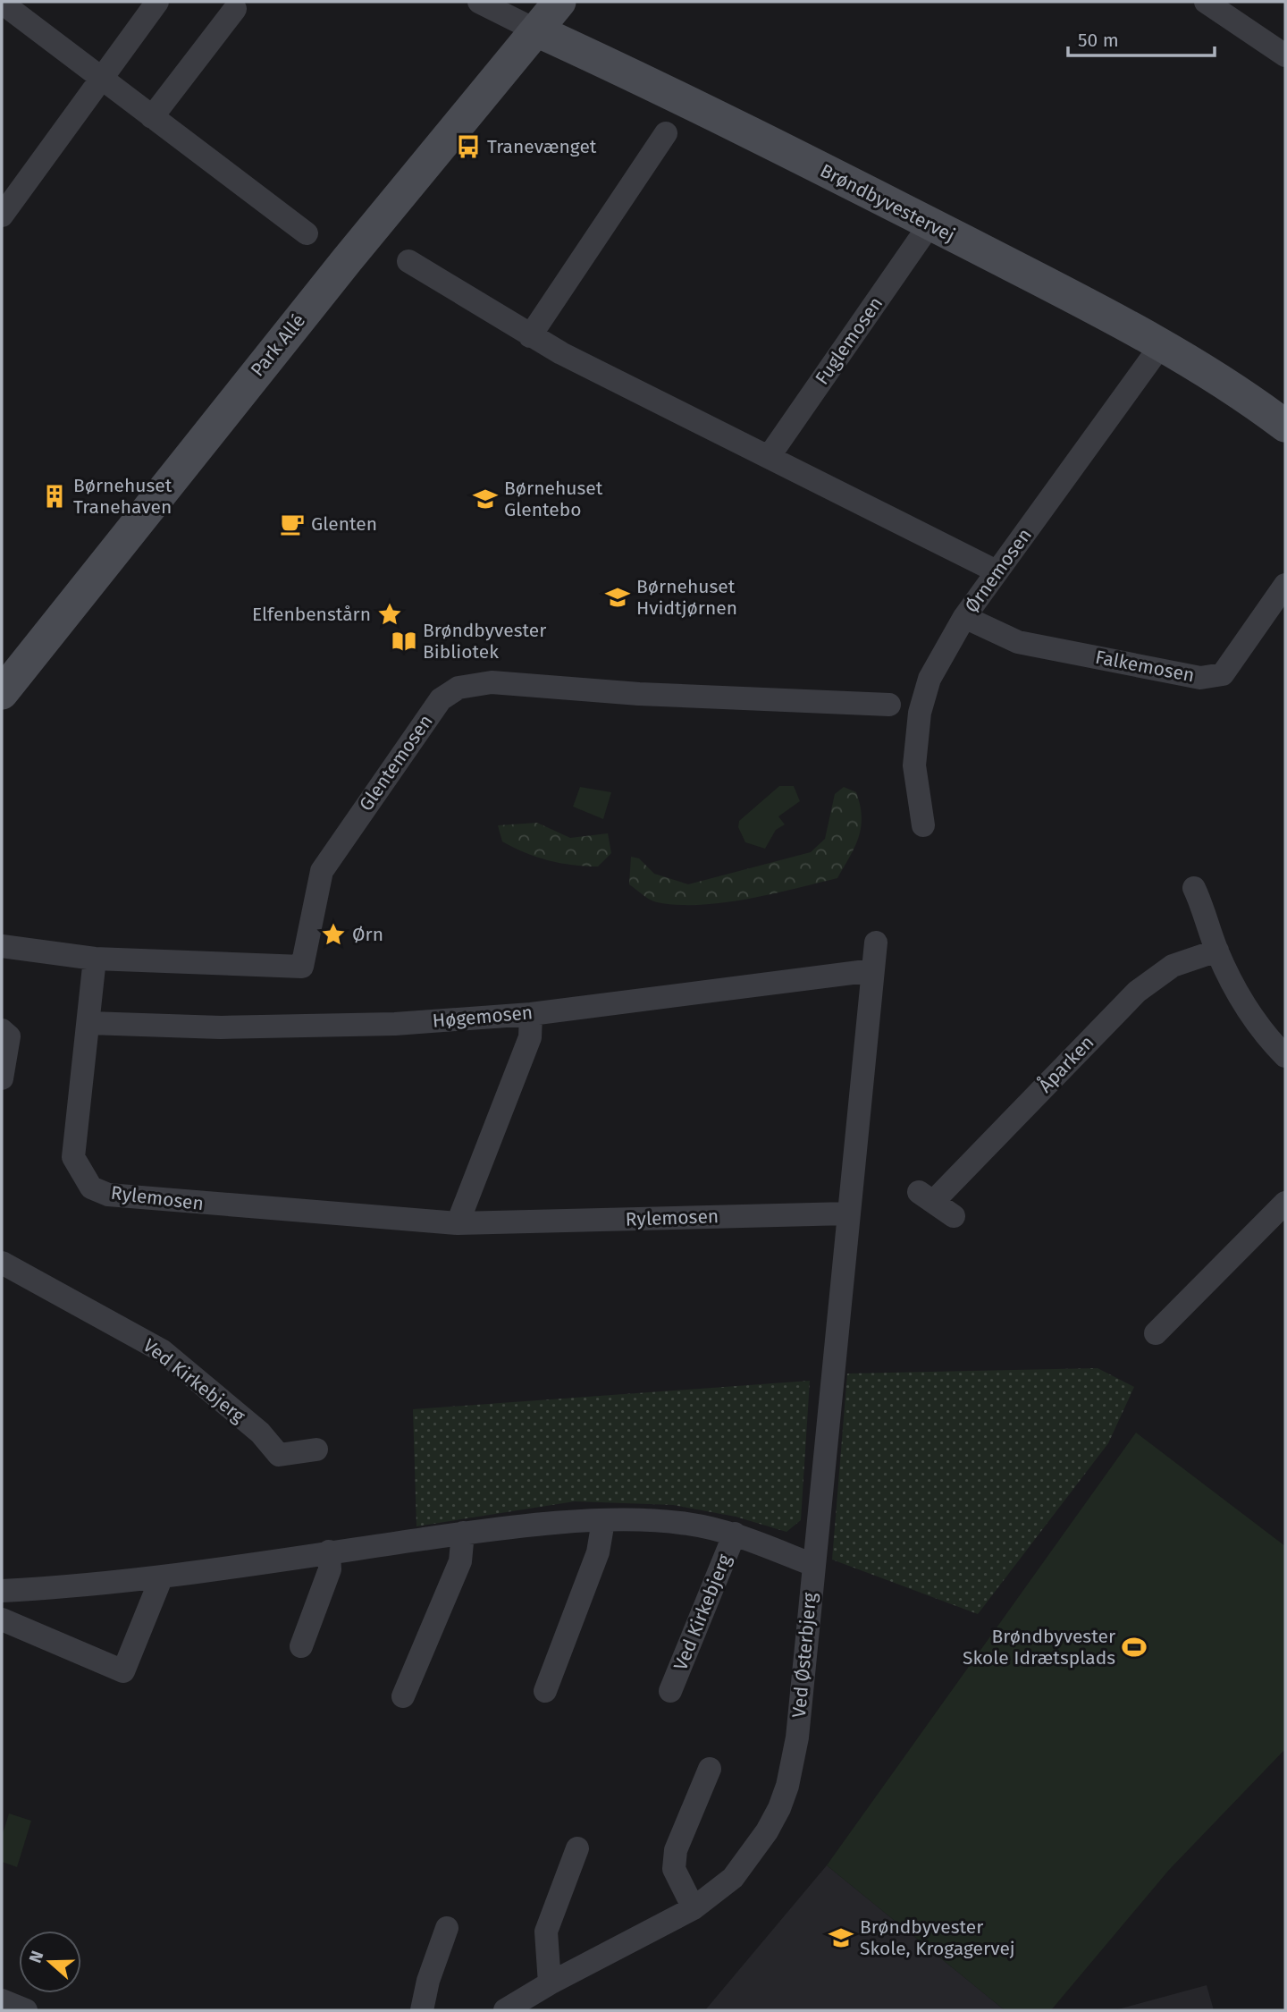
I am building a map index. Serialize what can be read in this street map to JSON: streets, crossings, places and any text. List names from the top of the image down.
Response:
{
  "streets": {
    "street": [
      "Brøndbyvestervej",
      "Fuglemosen",
      "Park Allé",
      "Ørnemosen",
      "Falkemosen",
      "Glentemosen",
      "Høgemosen",
      "Åparken",
      "Rylemosen",
      "Ved Kirkebjerg",
      "Ved Østerbjerg"
    ]
  },
  "crossings": [
    ["Brøndbyvestervej", "Fuglemosen"],
    ["Brøndbyvestervej", "Park Allé"],
    ["Brøndbyvestervej", "Ørnemosen"],
    ["Ørnemosen", "Falkemosen"],
    ["Glentemosen", "Rylemosen"],
    ["Høgemosen", "Rylemosen"],
    ["Rylemosen", "Ved Østerbjerg"],
    ["Ved Kirkebjerg", "Ved Østerbjerg"]
  ],
  "places": {
    "bus stop": ["Tranevænget"],
    "building": ["Børnehuset Tranehaven"],
    "school or university": ["Børnehuset Glentebo", "Børnehuset Hvidtjørnen", "Brøndbyvester Skole, Krogagervej"],
    "cafe": ["Glenten"],
    "place": ["Elfenbenstårn", "Ørn"],
    "library": ["Brøndbyvester Bibliotek"],
    "sports": ["Brøndbyvester Skole Idrætsplads"]
  },
  "scale_bar": "50 m",
  "north": "left"
}
